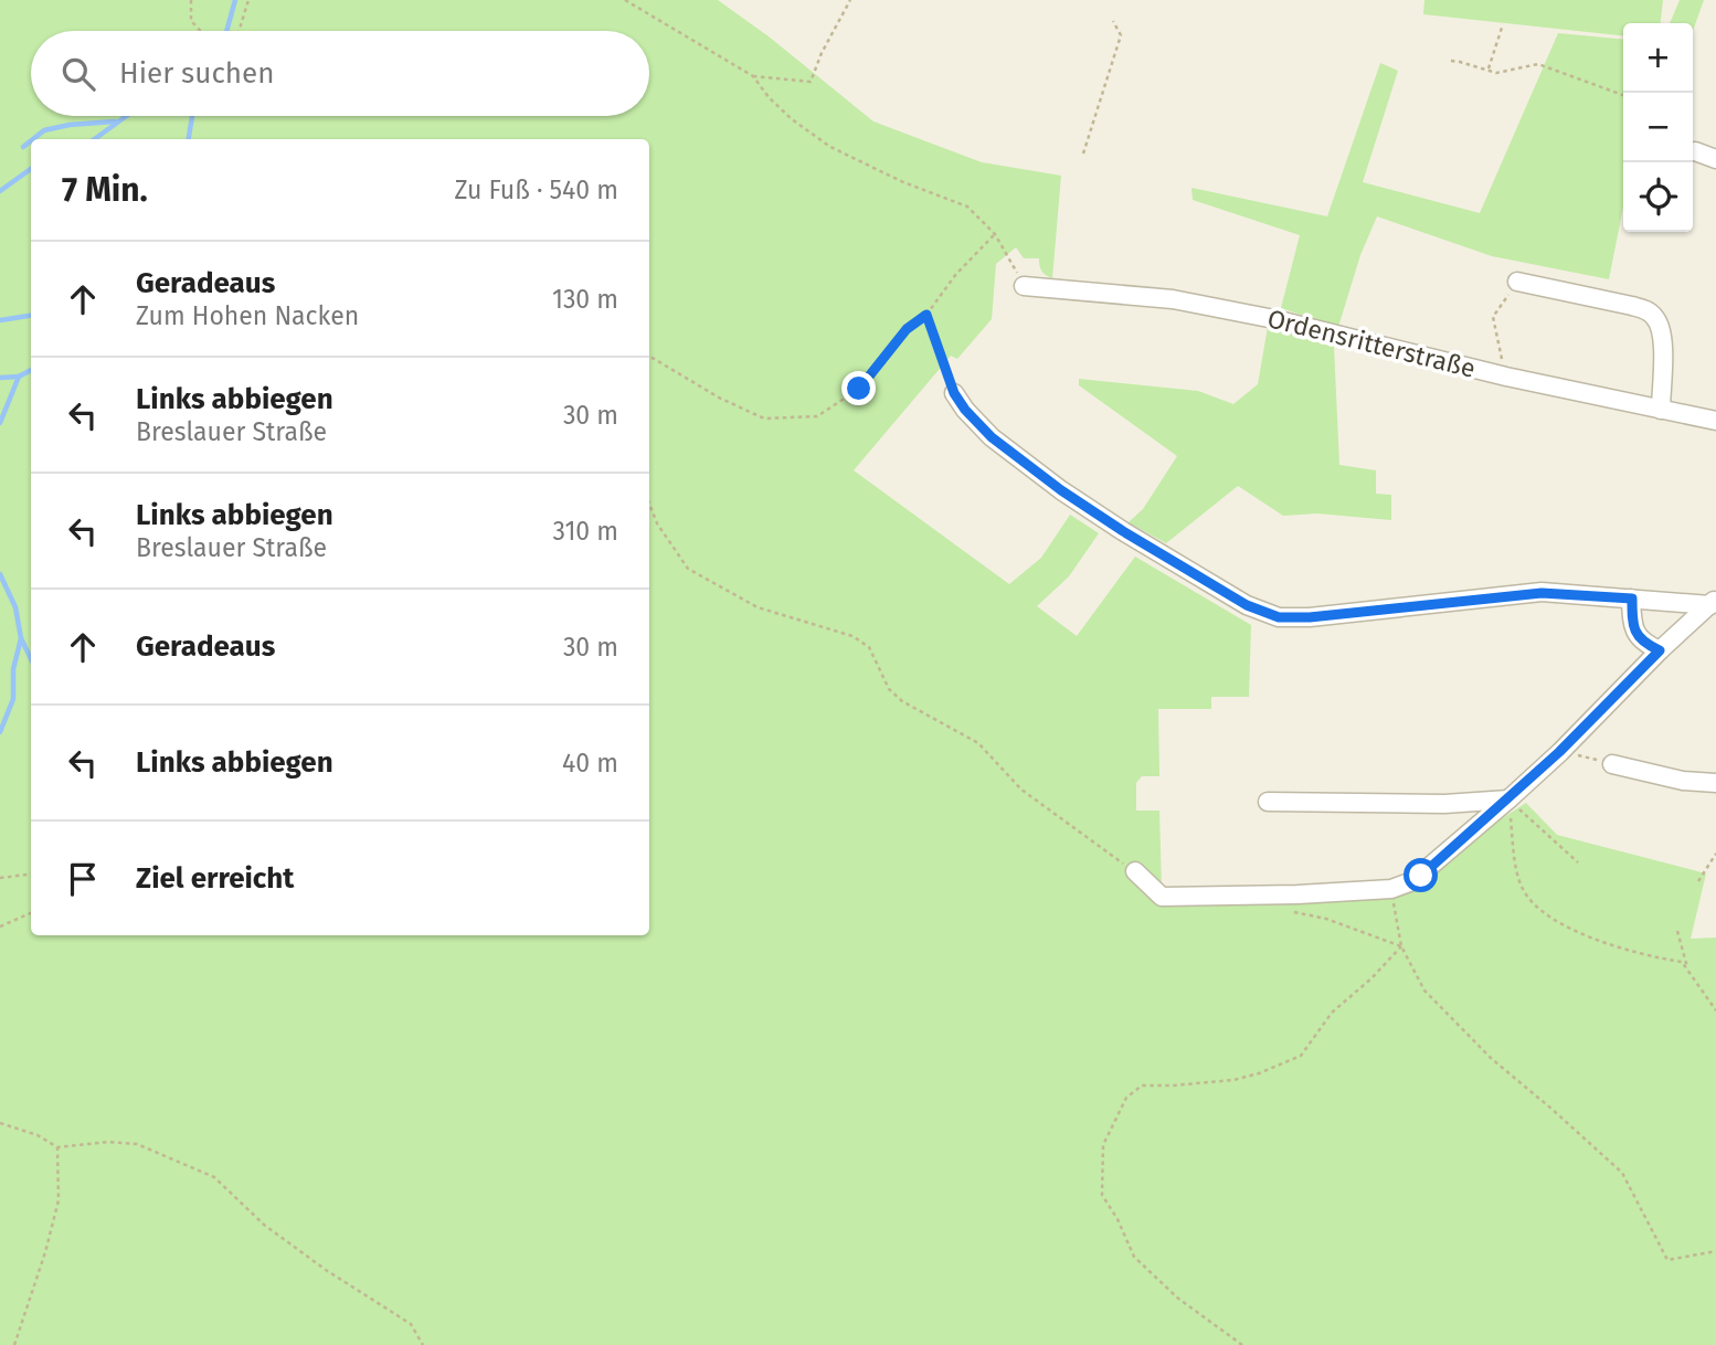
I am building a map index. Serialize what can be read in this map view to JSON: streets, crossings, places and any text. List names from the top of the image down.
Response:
{
  "streets": {
    "street": ["Ordensritterstraße"]
  },
  "page": {
    "map_buttons": ["+", "−"],
    "search": "Hier suchen",
    "heading": ["7 Min.", "Zu Fuß · 540 m"],
    "list": [
      ["Geradeaus", "Zum Hohen Nacken", "130 m"],
      ["Links abbiegen", "Breslauer Straße", "30 m"],
      ["Links abbiegen", "Breslauer Straße", "310 m"],
      ["Geradeaus", "30 m"],
      ["Links abbiegen", "40 m"],
      "Ziel erreicht"
    ]
  }
}
